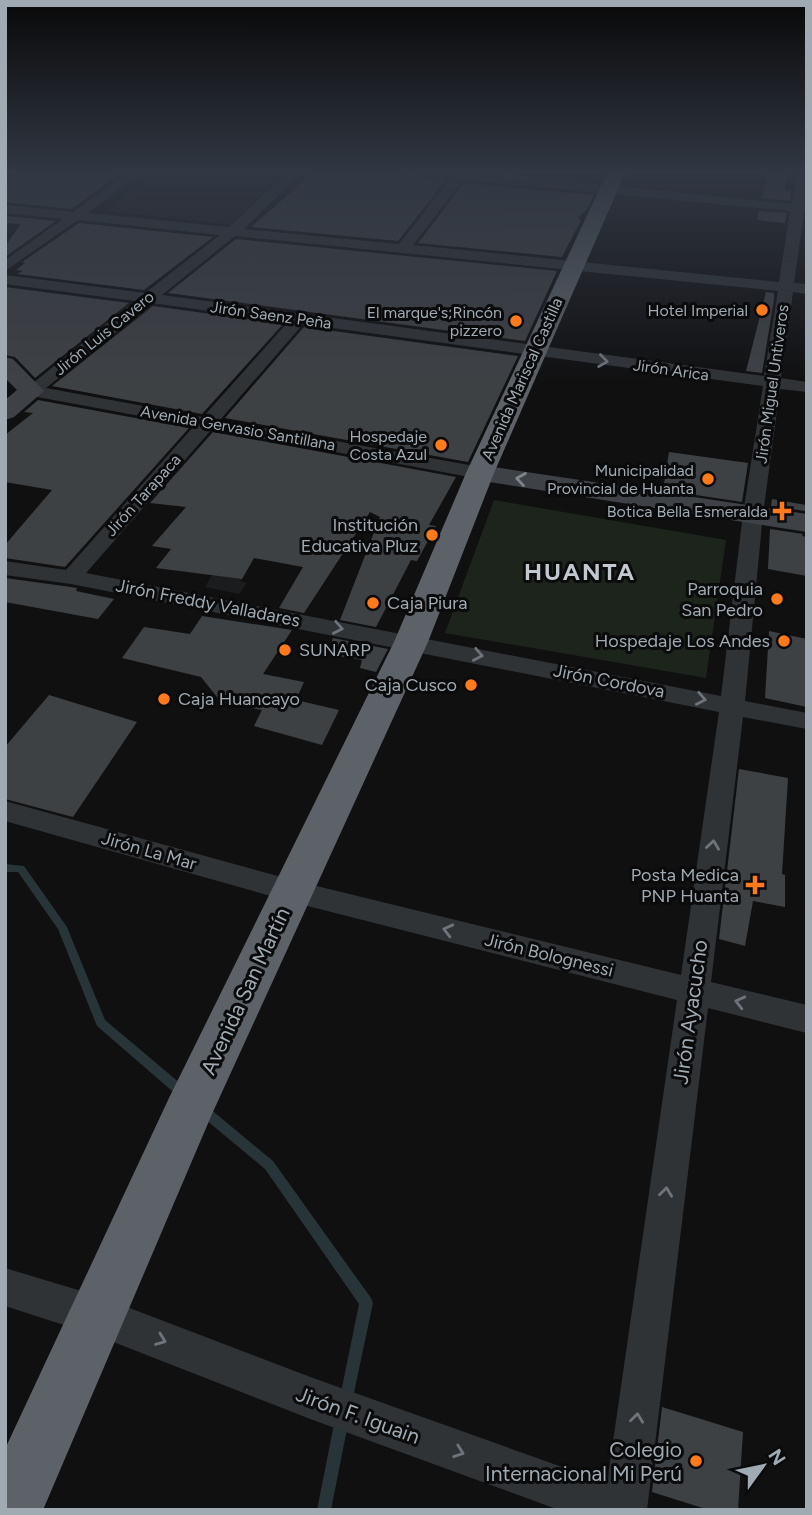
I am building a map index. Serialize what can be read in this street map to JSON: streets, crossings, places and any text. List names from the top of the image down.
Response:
{
  "streets": {
    "highway": ["Avenida Mariscal Castilla", "Avenida San Martín"],
    "street": [
      "Jirón Saenz Peña",
      "Jirón Luis Cavero",
      "Jirón Arica",
      "Jirón Miguel Untiveros",
      "Avenida Gervasio Santillana",
      "Jirón Tarapaca",
      "Jirón Freddy Valladares",
      "Jirón Cordova",
      "Jirón La Mar",
      "Jirón Bolognessi",
      "Jirón Ayacucho",
      "Jirón F. Iguain"
    ]
  },
  "crossings": [
    ["Jirón Saenz Peña", "Jirón Luis Cavero"],
    ["Jirón Saenz Peña", "Jirón Arica"],
    ["Jirón Saenz Peña", "Avenida Mariscal Castilla"],
    ["Jirón Saenz Peña", "Jirón Tarapaca"],
    ["Jirón Luis Cavero", "Avenida Gervasio Santillana"],
    ["Jirón Arica", "Avenida Mariscal Castilla"],
    ["Jirón Arica", "Jirón Miguel Untiveros"],
    ["Avenida Mariscal Castilla", "Avenida Gervasio Santillana"],
    ["Avenida Mariscal Castilla", "Avenida San Martín"],
    ["Jirón Miguel Untiveros", "Jirón Ayacucho"],
    ["Avenida Gervasio Santillana", "Jirón Tarapaca"],
    ["Avenida Gervasio Santillana", "Avenida San Martín"],
    ["Jirón Tarapaca", "Jirón Freddy Valladares"],
    ["Jirón Freddy Valladares", "Jirón Cordova"],
    ["Jirón Freddy Valladares", "Avenida San Martín"],
    ["Jirón Cordova", "Avenida San Martín"],
    ["Jirón Cordova", "Jirón Ayacucho"],
    ["Jirón La Mar", "Jirón Bolognessi"],
    ["Jirón La Mar", "Avenida San Martín"],
    ["Jirón Bolognessi", "Avenida San Martín"],
    ["Jirón Bolognessi", "Jirón Ayacucho"],
    ["Avenida San Martín", "Jirón F. Iguain"],
    ["Jirón Ayacucho", "Jirón F. Iguain"]
  ],
  "one_way": [
    "Jirón Freddy Valladares",
    "Jirón Bolognessi",
    "Jirón Ayacucho",
    "Jirón F. Iguain"
  ],
  "districts": ["HUANTA"],
  "places": {
    "other": [
      "Hotel Imperial",
      "El marque's;Rincón pizzero",
      "Hospedaje Costa Azul",
      "Municipalidad Provincial de Huanta",
      "Institución Educativa Pluz",
      "Parroquia San Pedro",
      "Caja Piura",
      "Hospedaje Los Andes",
      "SUNARP",
      "Caja Cusco",
      "Caja Huancayo",
      "Colegio Internacional Mi Perú"
    ],
    "health": ["Botica Bella Esmeralda", "Posta Medica PNP Huanta"]
  },
  "north": "top right"
}
